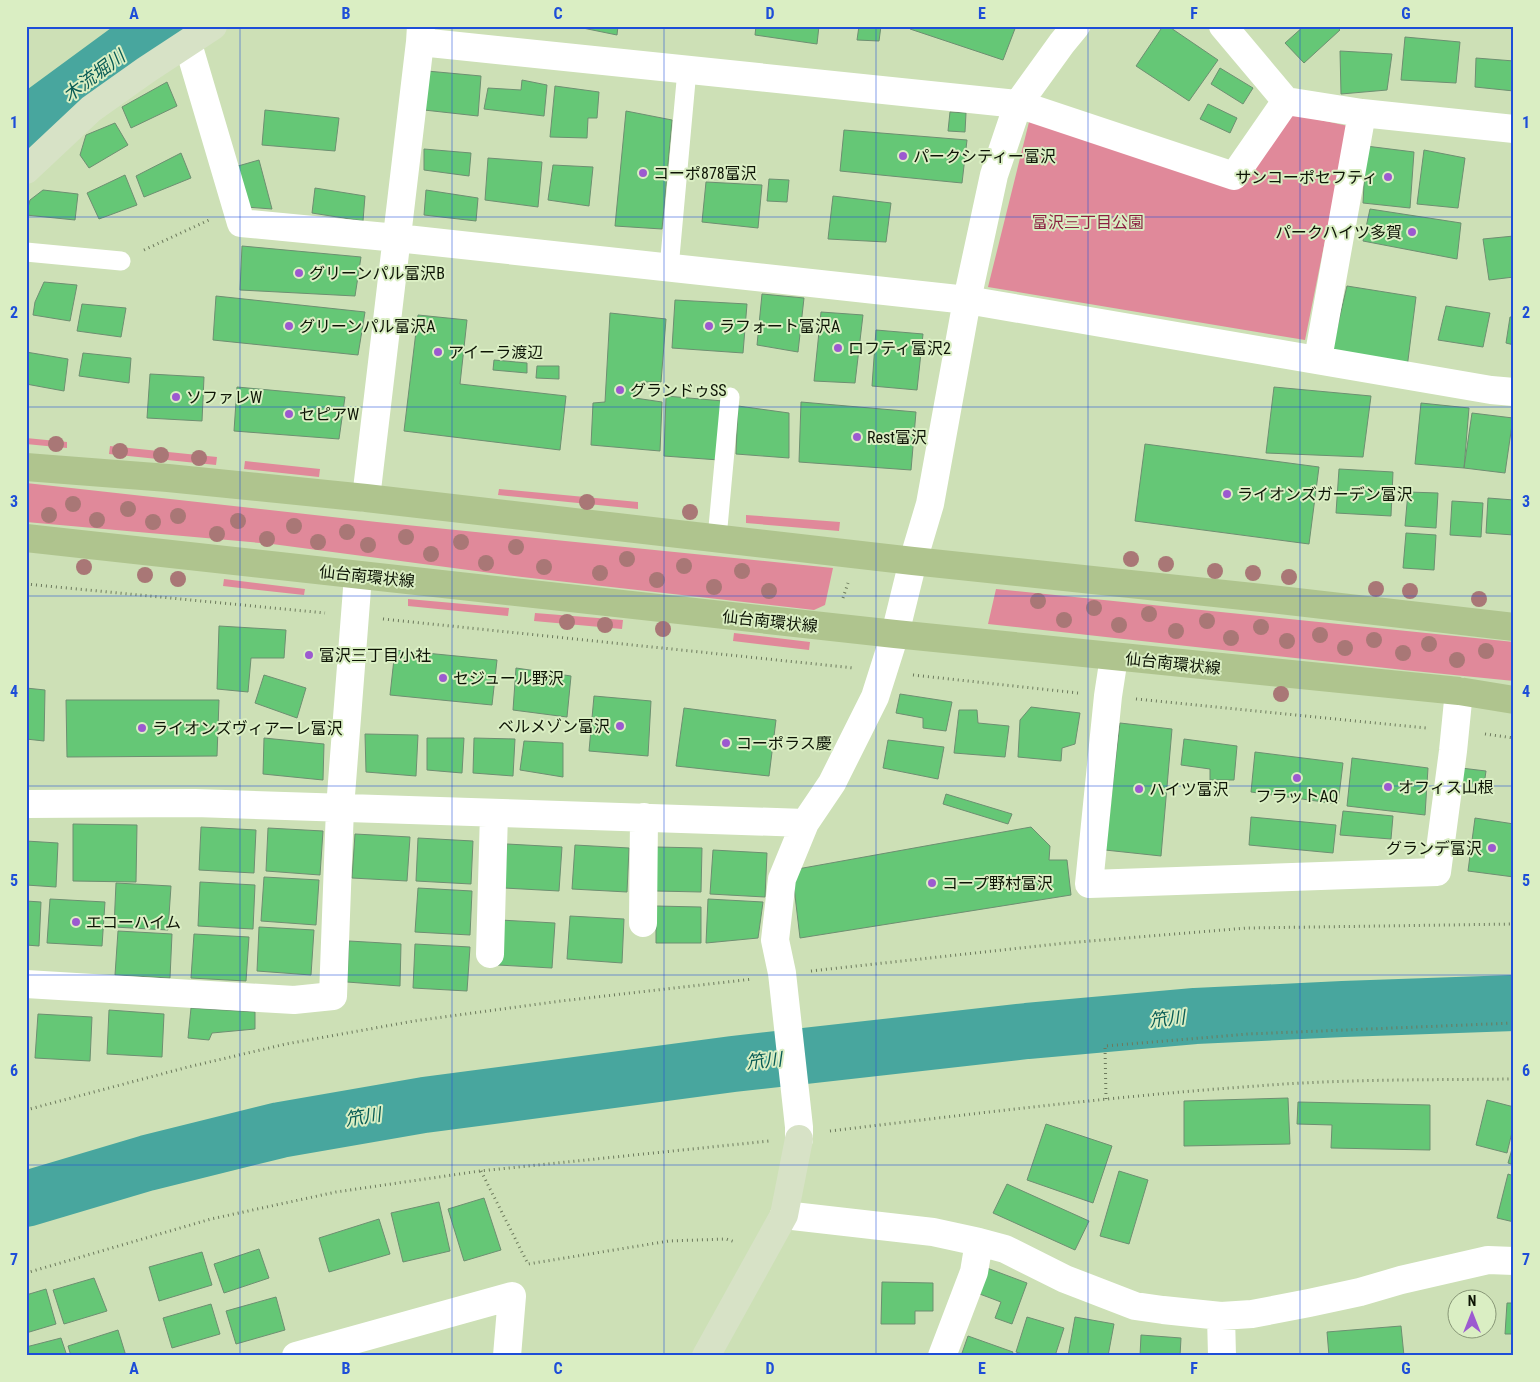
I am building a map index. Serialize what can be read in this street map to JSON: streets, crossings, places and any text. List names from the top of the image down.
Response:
{
  "streets": {
    "main road": ["仙台南環状線"]
  },
  "water": ["木流堀川", "笊川"],
  "parks": ["富沢三丁目公園"],
  "places": [
    "パークシティー富沢",
    "コーポ878富沢",
    "サンコーポセフティ",
    "パークハイツ多賀",
    "グリーンパル富沢B",
    "グリーンパル富沢A",
    "ラフォート富沢A",
    "ロフティ富沢2",
    "アイーラ渡辺",
    "グランドゥSS",
    "ソファレW",
    "セピアW",
    "Rest富沢",
    "ライオンズガーデン富沢",
    "富沢三丁目小社",
    "セジュール野沢",
    "ベルメゾン富沢",
    "ライオンズヴィアーレ富沢",
    "コーポラス慶",
    "フラットAQ",
    "オフィス山根",
    "ハイツ富沢",
    "グランデ富沢",
    "コープ野村富沢",
    "エコーハイム"
  ],
  "north": "top",
  "grid": {
    "columns": [
      "A",
      "B",
      "C",
      "D",
      "E",
      "F",
      "G"
    ],
    "rows": [
      "1",
      "2",
      "3",
      "4",
      "5",
      "6",
      "7"
    ]
  }
}
